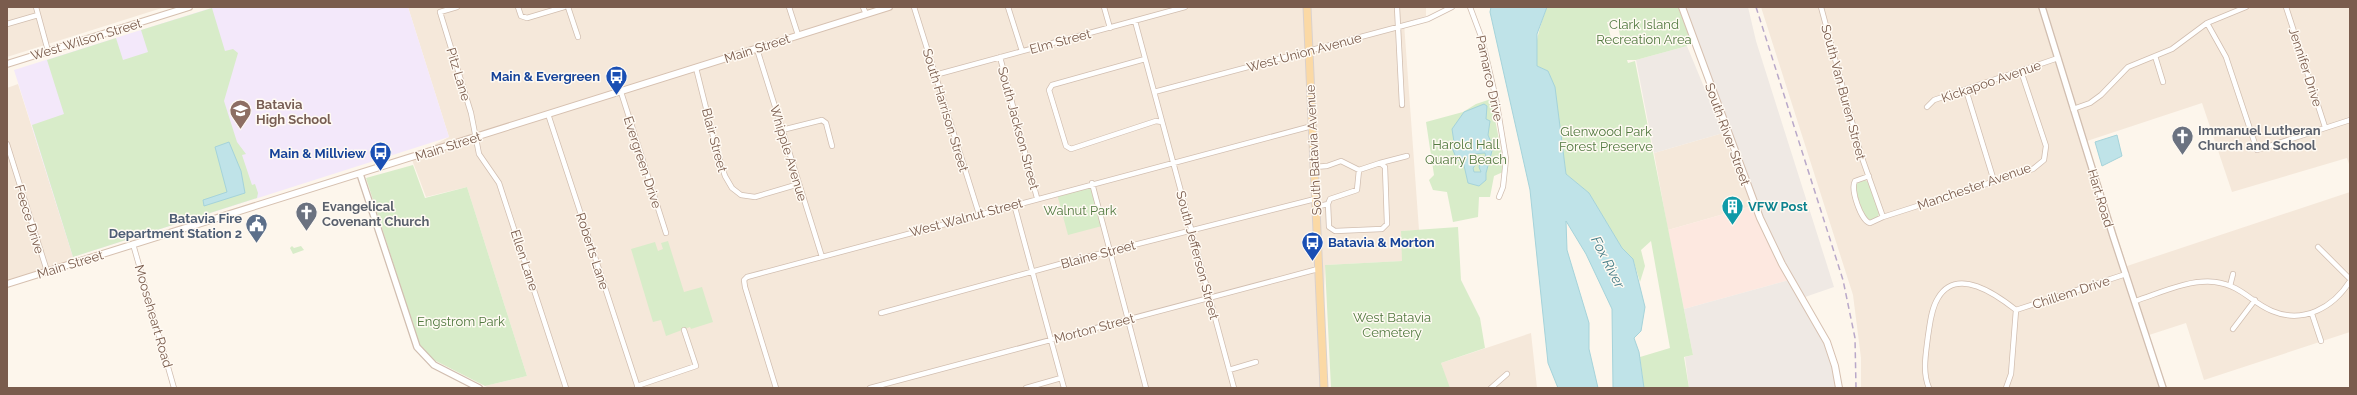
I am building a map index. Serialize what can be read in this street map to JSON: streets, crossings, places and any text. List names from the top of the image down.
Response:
{
  "streets": {
    "main road": [
      "West Wilson Street",
      "Main Street",
      "South River Street",
      "South Batavia Avenue"
    ],
    "street": [
      "Elm Street",
      "West Union Avenue",
      "Jennifer Drive",
      "Pitz Lane",
      "Pamarco Drive",
      "Kickapoo Avenue",
      "South Van Buren Street",
      "South Harrison Street",
      "South Jackson Street",
      "Blair Street",
      "Whipple Avenue",
      "Evergreen Drive",
      "Manchester Avenue",
      "Hart Road",
      "West Walnut Street",
      "Feece Drive",
      "Roberts Lane",
      "Blaine Street",
      "South Jefferson Street",
      "Ellen Lane",
      "Chillem Drive",
      "Mooseheart Road",
      "Morton Street"
    ]
  },
  "crossings": [
    ["Elm Street", "South Harrison Street"],
    ["Elm Street", "South Jackson Street"],
    ["Elm Street", "South Jefferson Street"],
    ["Main Street", "Pitz Lane"],
    ["Main Street", "Blair Street"],
    ["Main Street", "Whipple Avenue"],
    ["Main Street", "Evergreen Drive"],
    ["Main Street", "Feece Drive"],
    ["Main Street", "Roberts Lane"],
    ["Main Street", "Ellen Lane"],
    ["Main Street", "Mooseheart Road"],
    ["West Union Avenue", "South Batavia Avenue"],
    ["West Union Avenue", "South Jefferson Street"],
    ["Pitz Lane", "Ellen Lane"],
    ["Kickapoo Avenue", "Manchester Avenue"],
    ["Kickapoo Avenue", "Hart Road"],
    ["South Van Buren Street", "Manchester Avenue"],
    ["South Harrison Street", "West Walnut Street"],
    ["South Jackson Street", "West Walnut Street"],
    ["Blair Street", "Whipple Avenue"],
    ["South Batavia Avenue", "West Walnut Street"],
    ["South Batavia Avenue", "Blaine Street"],
    ["South Batavia Avenue", "Morton Street"],
    ["Whipple Avenue", "West Walnut Street"],
    ["Hart Road", "Chillem Drive"],
    ["West Walnut Street", "South Jefferson Street"],
    ["Blaine Street", "South Jefferson Street"],
    ["South Jefferson Street", "Morton Street"]
  ],
  "water": ["Fox River"],
  "parks": [
    "Clark Island Recreation Area",
    "Glenwood Park Forest Preserve",
    "Harold Hall Quarry Beach",
    "Walnut Park",
    "West Batavia Cemetery",
    "Engstrom Park"
  ],
  "places": {
    "bus stop": ["Main & Evergreen", "Main & Millview", "Batavia & Morton"],
    "school or university": ["Batavia High School"],
    "church": ["Immanuel Lutheran Church and School", "Evangelical Covenant Church"],
    "building": ["VFW Post"],
    "public building": ["Batavia Fire Department Station 2"]
  }
}
